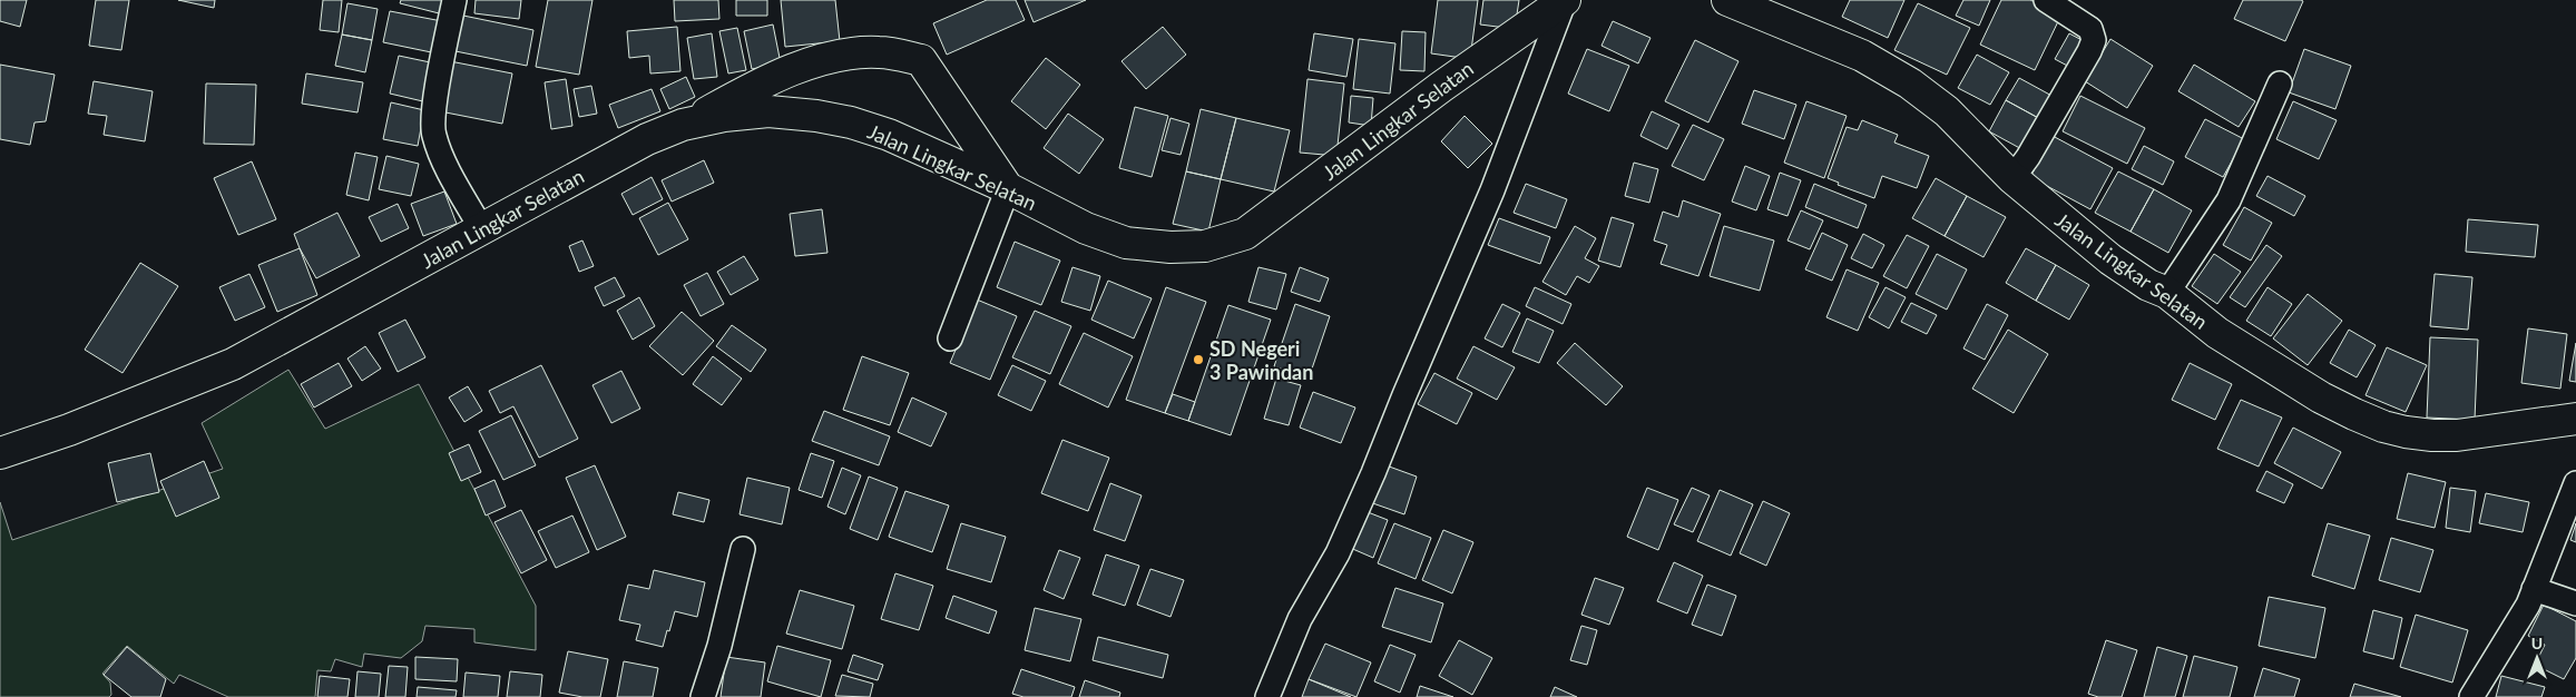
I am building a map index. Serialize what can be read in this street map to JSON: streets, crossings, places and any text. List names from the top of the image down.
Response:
{
  "streets": {
    "street": ["Jalan Lingkar Selatan"]
  },
  "places": ["SD Negeri 3 Pawindan"],
  "north": "top"
}
